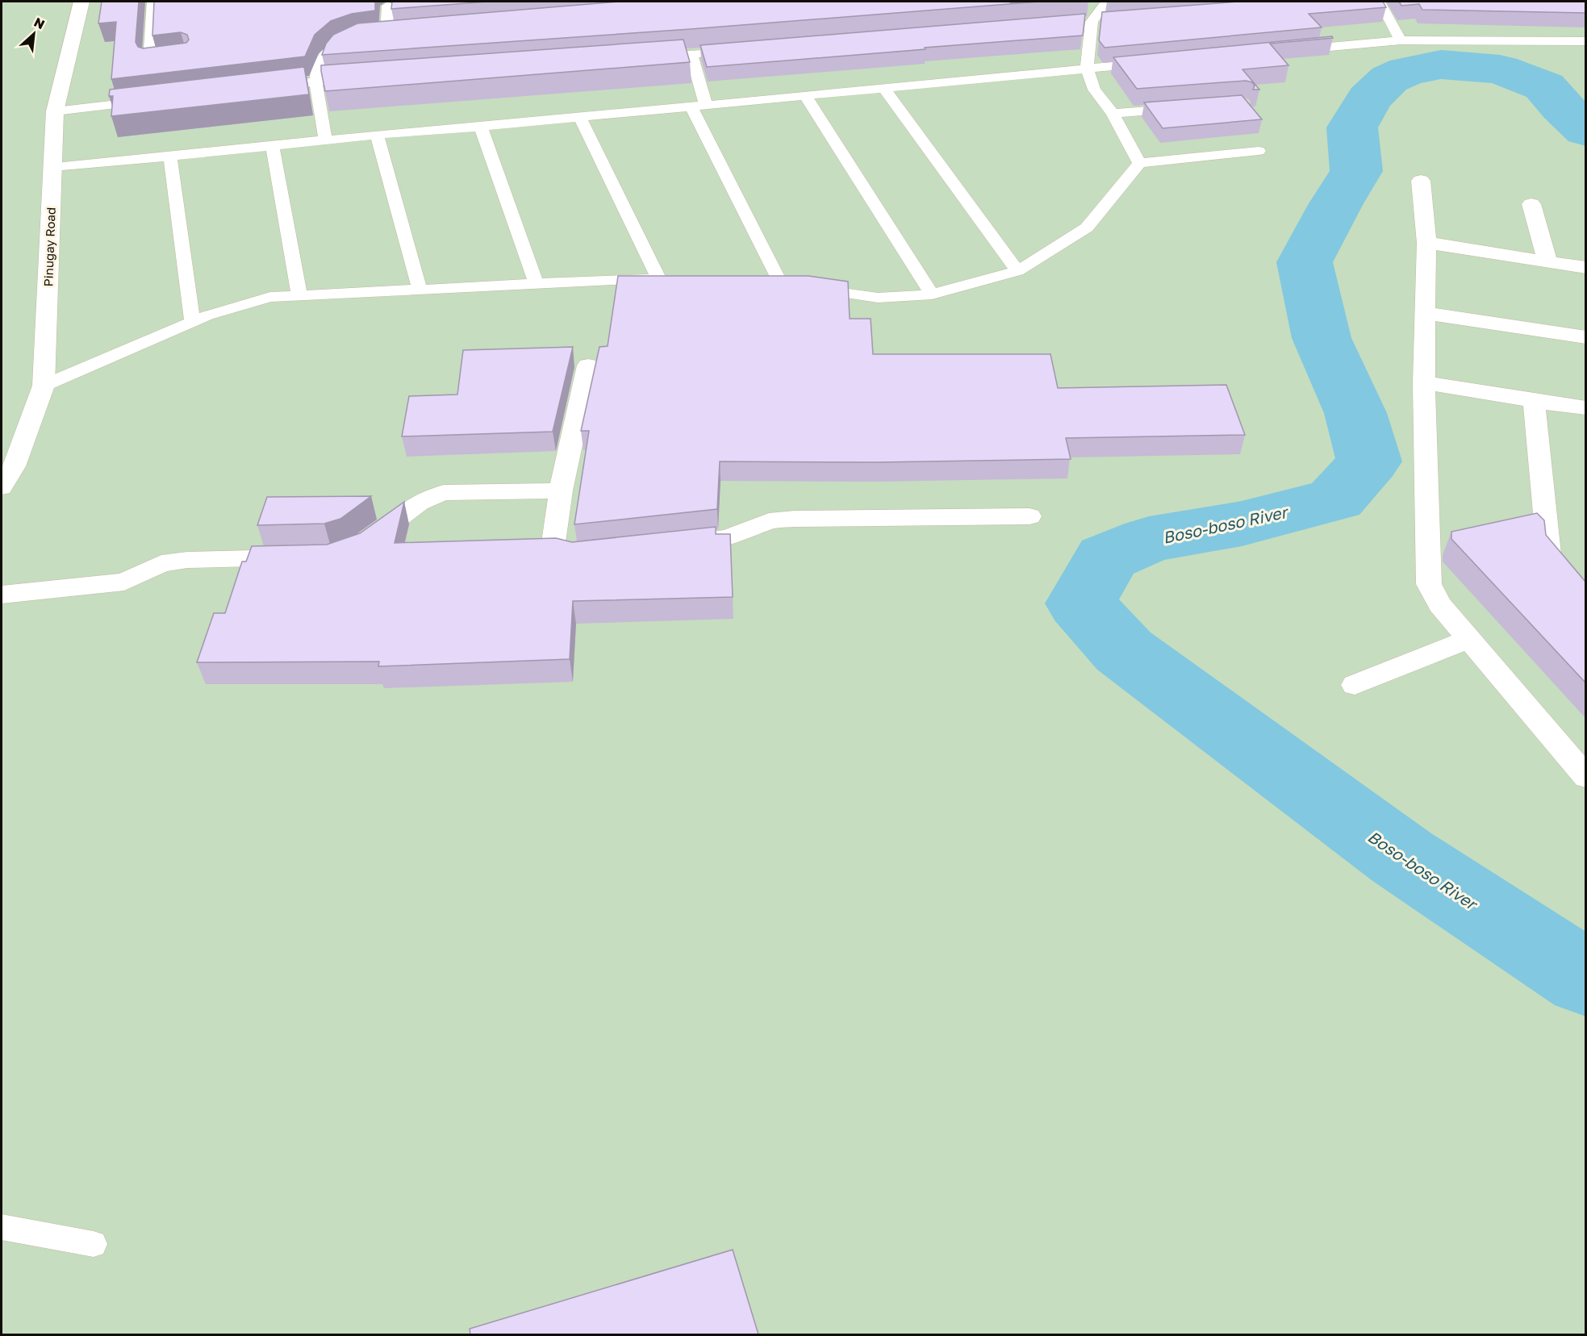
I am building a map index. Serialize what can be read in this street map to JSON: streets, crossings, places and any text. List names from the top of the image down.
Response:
{
  "streets": {
    "street": ["Pinugay Road"]
  },
  "water": ["Boso-boso River"],
  "north": "top right"
}
